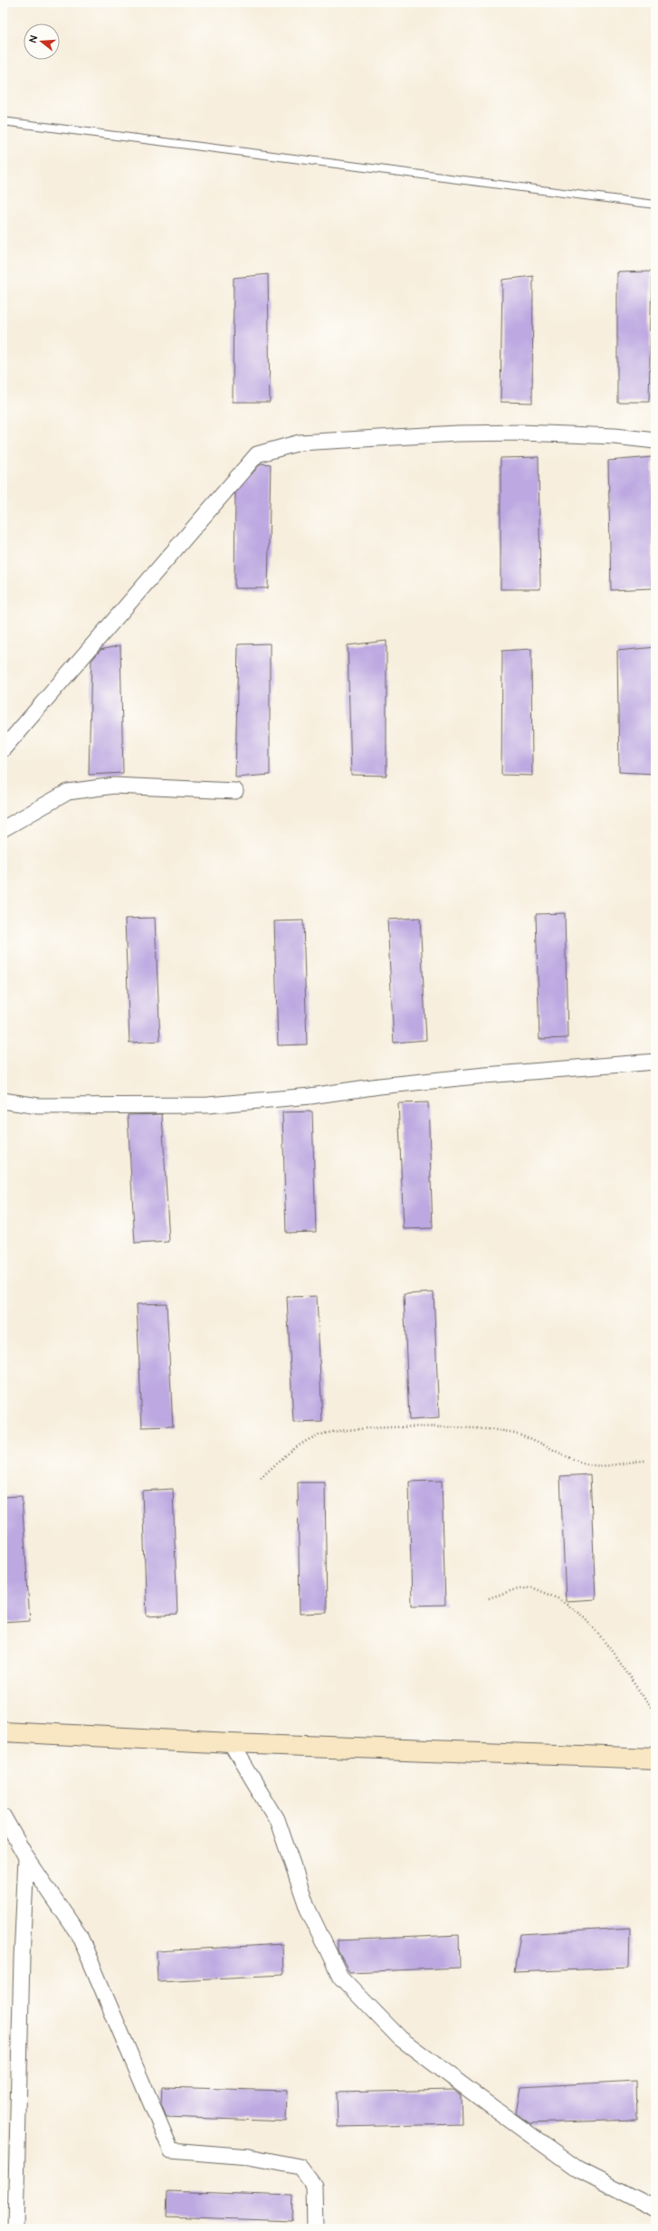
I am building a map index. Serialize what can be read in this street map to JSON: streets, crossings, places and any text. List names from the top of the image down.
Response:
{
  "north": "left"
}
